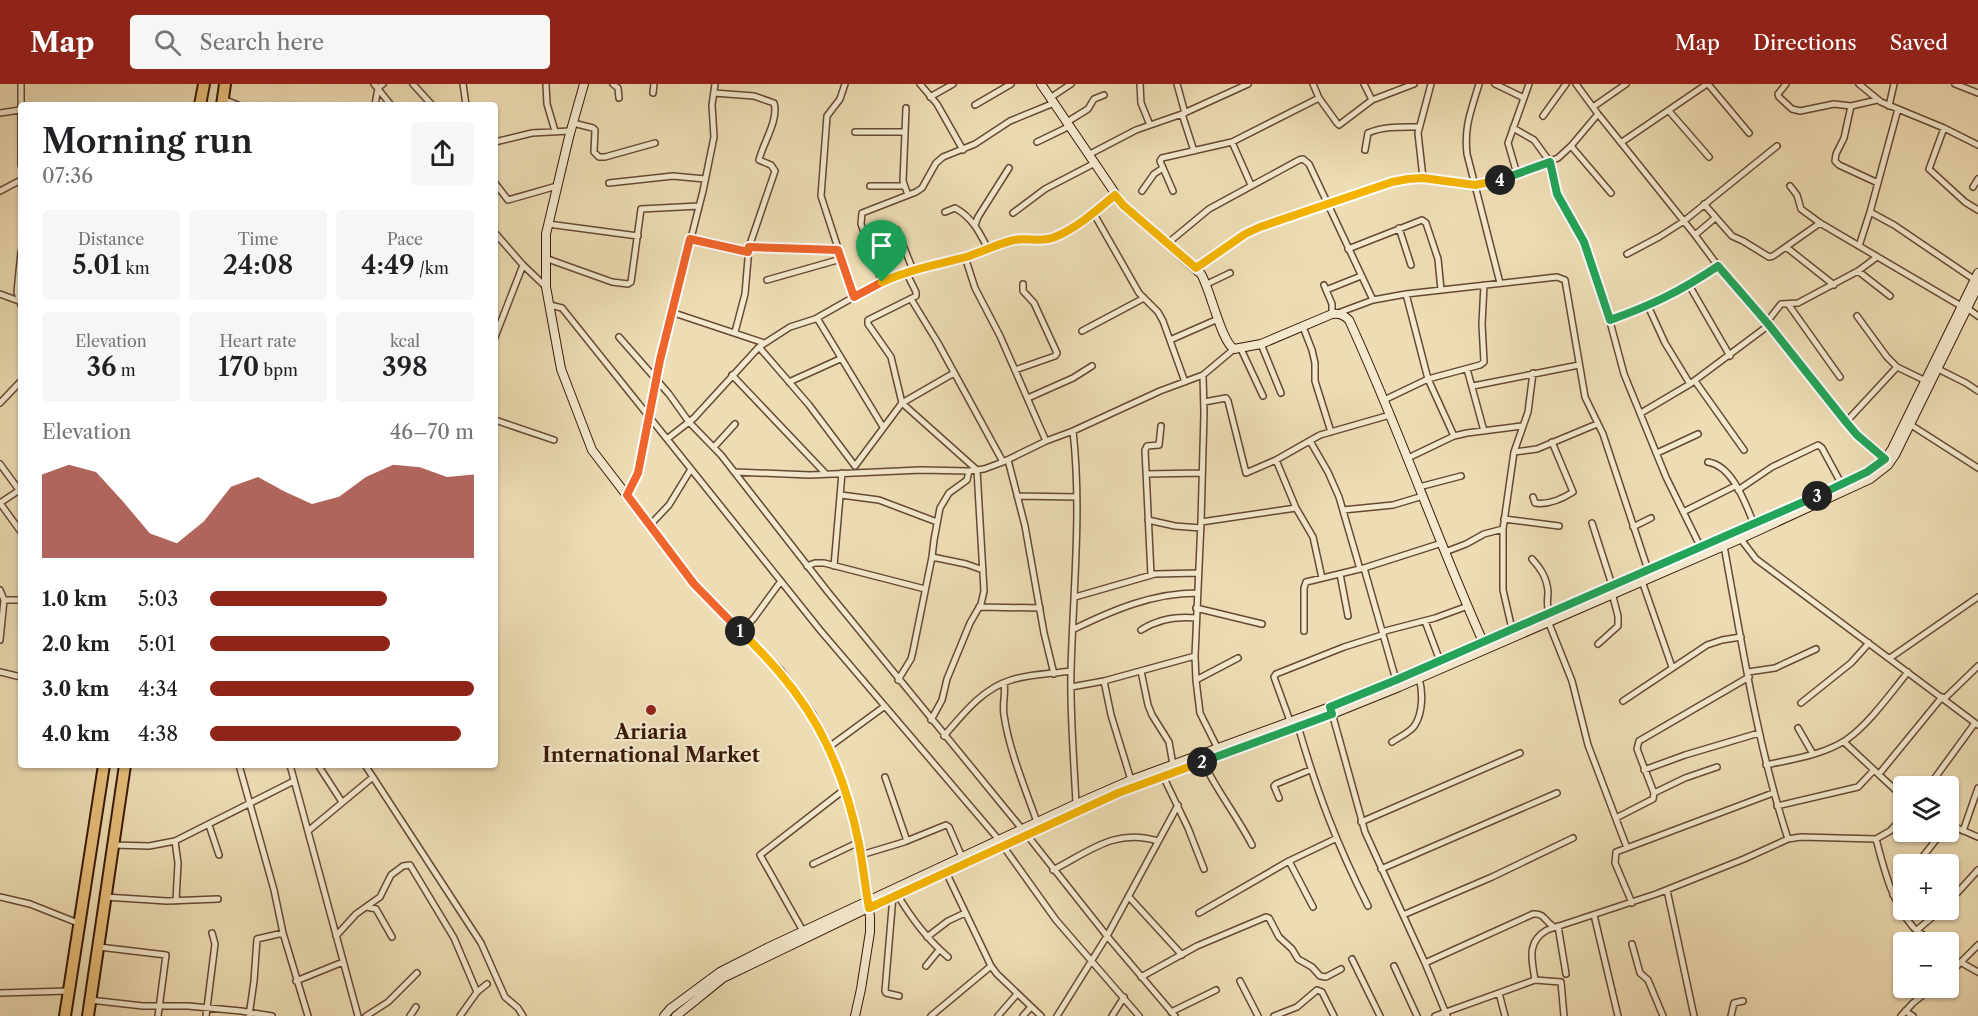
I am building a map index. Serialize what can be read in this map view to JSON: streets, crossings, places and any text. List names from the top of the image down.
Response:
{
  "places": ["Ariaria International Market"],
  "page": {
    "header": "Map",
    "search": "Search here",
    "nav": ["Map", "Directions", "Saved"],
    "heading": ["Morning run", "07:36"],
    "pins": [
      "4",
      "3",
      "1",
      "2"
    ],
    "stats": [
      ["Distance", "5.01 km"],
      ["Time", "24:08"],
      ["Pace", "4:49 /km"],
      ["Elevation", "36 m"],
      ["Heart rate", "170 bpm"],
      ["kcal", "398"]
    ],
    "chart": ["Elevation", "46–70 m"],
    "list": [
      {
        "name": "1.0 km",
        "note": "5:03"
      },
      {
        "name": "2.0 km",
        "note": "5:01"
      },
      {
        "name": "3.0 km",
        "note": "4:34"
      },
      {
        "name": "4.0 km",
        "note": "4:38"
      }
    ],
    "map_buttons": ["+", "−"]
  }
}
